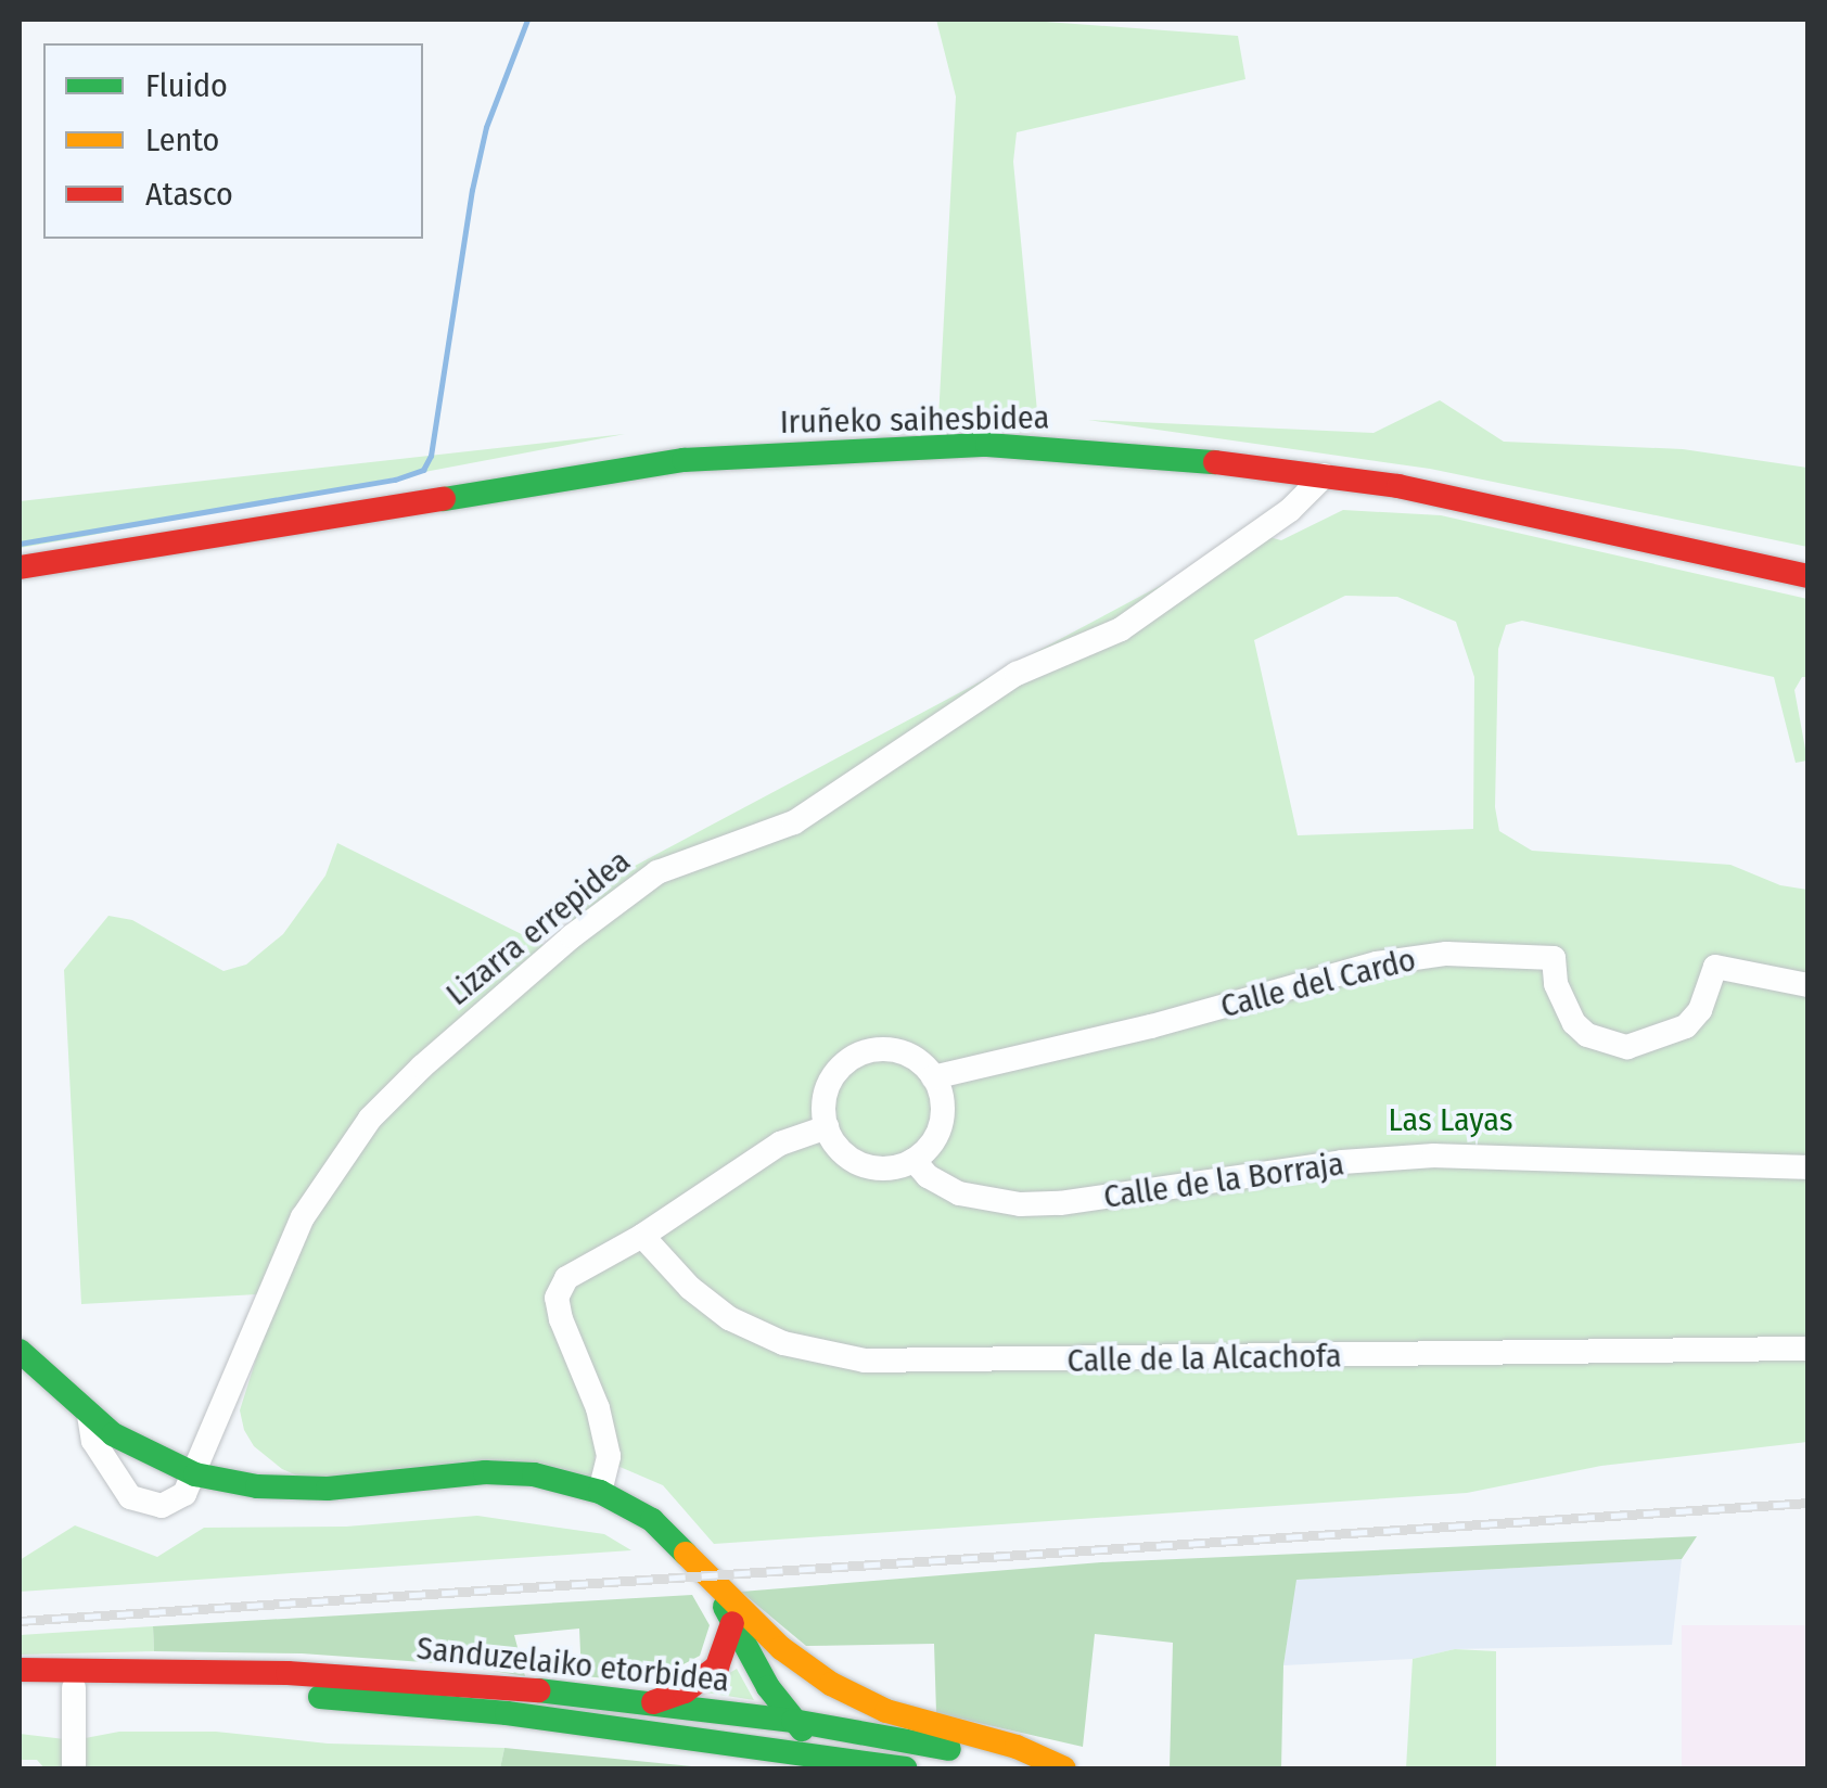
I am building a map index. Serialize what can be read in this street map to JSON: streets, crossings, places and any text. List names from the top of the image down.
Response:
{
  "streets": {
    "main road": ["Iruñeko saihesbidea", "Sanduzelaiko etorbidea"],
    "street": [
      "Lizarra errepidea",
      "Calle del Cardo",
      "Calle de la Borraja",
      "Calle de la Alcachofa"
    ]
  },
  "crossings": [
    ["Iruñeko saihesbidea", "Lizarra errepidea"],
    ["Calle del Cardo", "Calle de la Borraja"]
  ],
  "parks": ["Las Layas"],
  "legend": ["Fluido", "Lento", "Atasco"]
}
